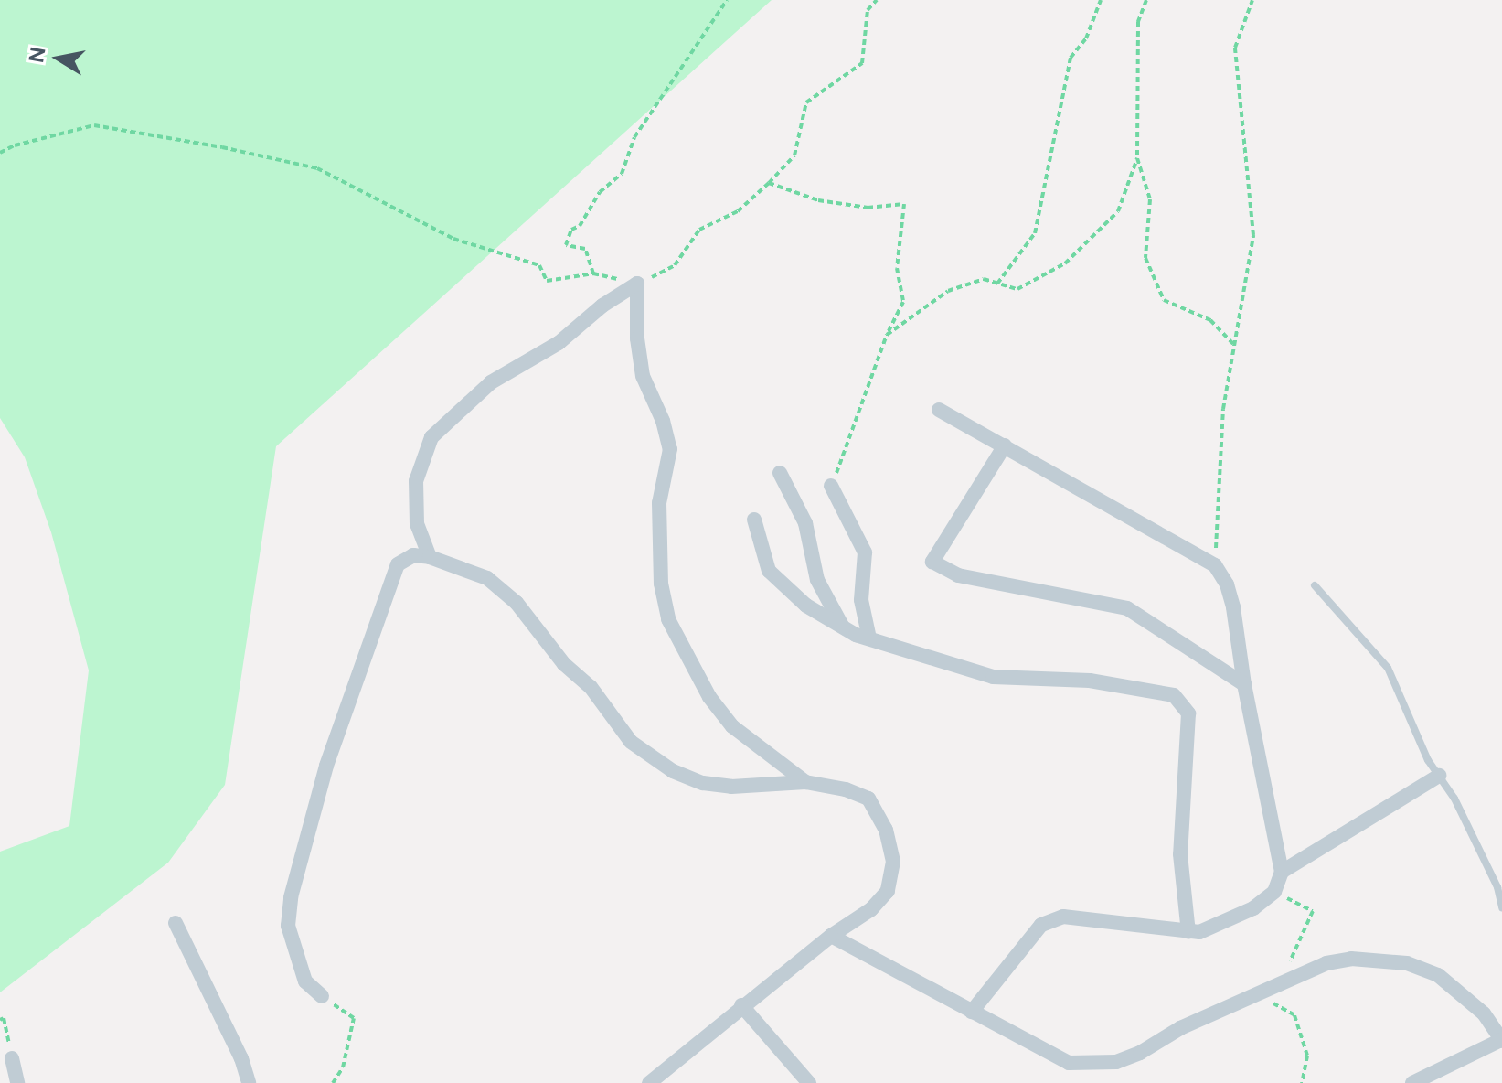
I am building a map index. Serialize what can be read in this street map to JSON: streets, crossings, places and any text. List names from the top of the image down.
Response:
{
  "north": "left"
}
